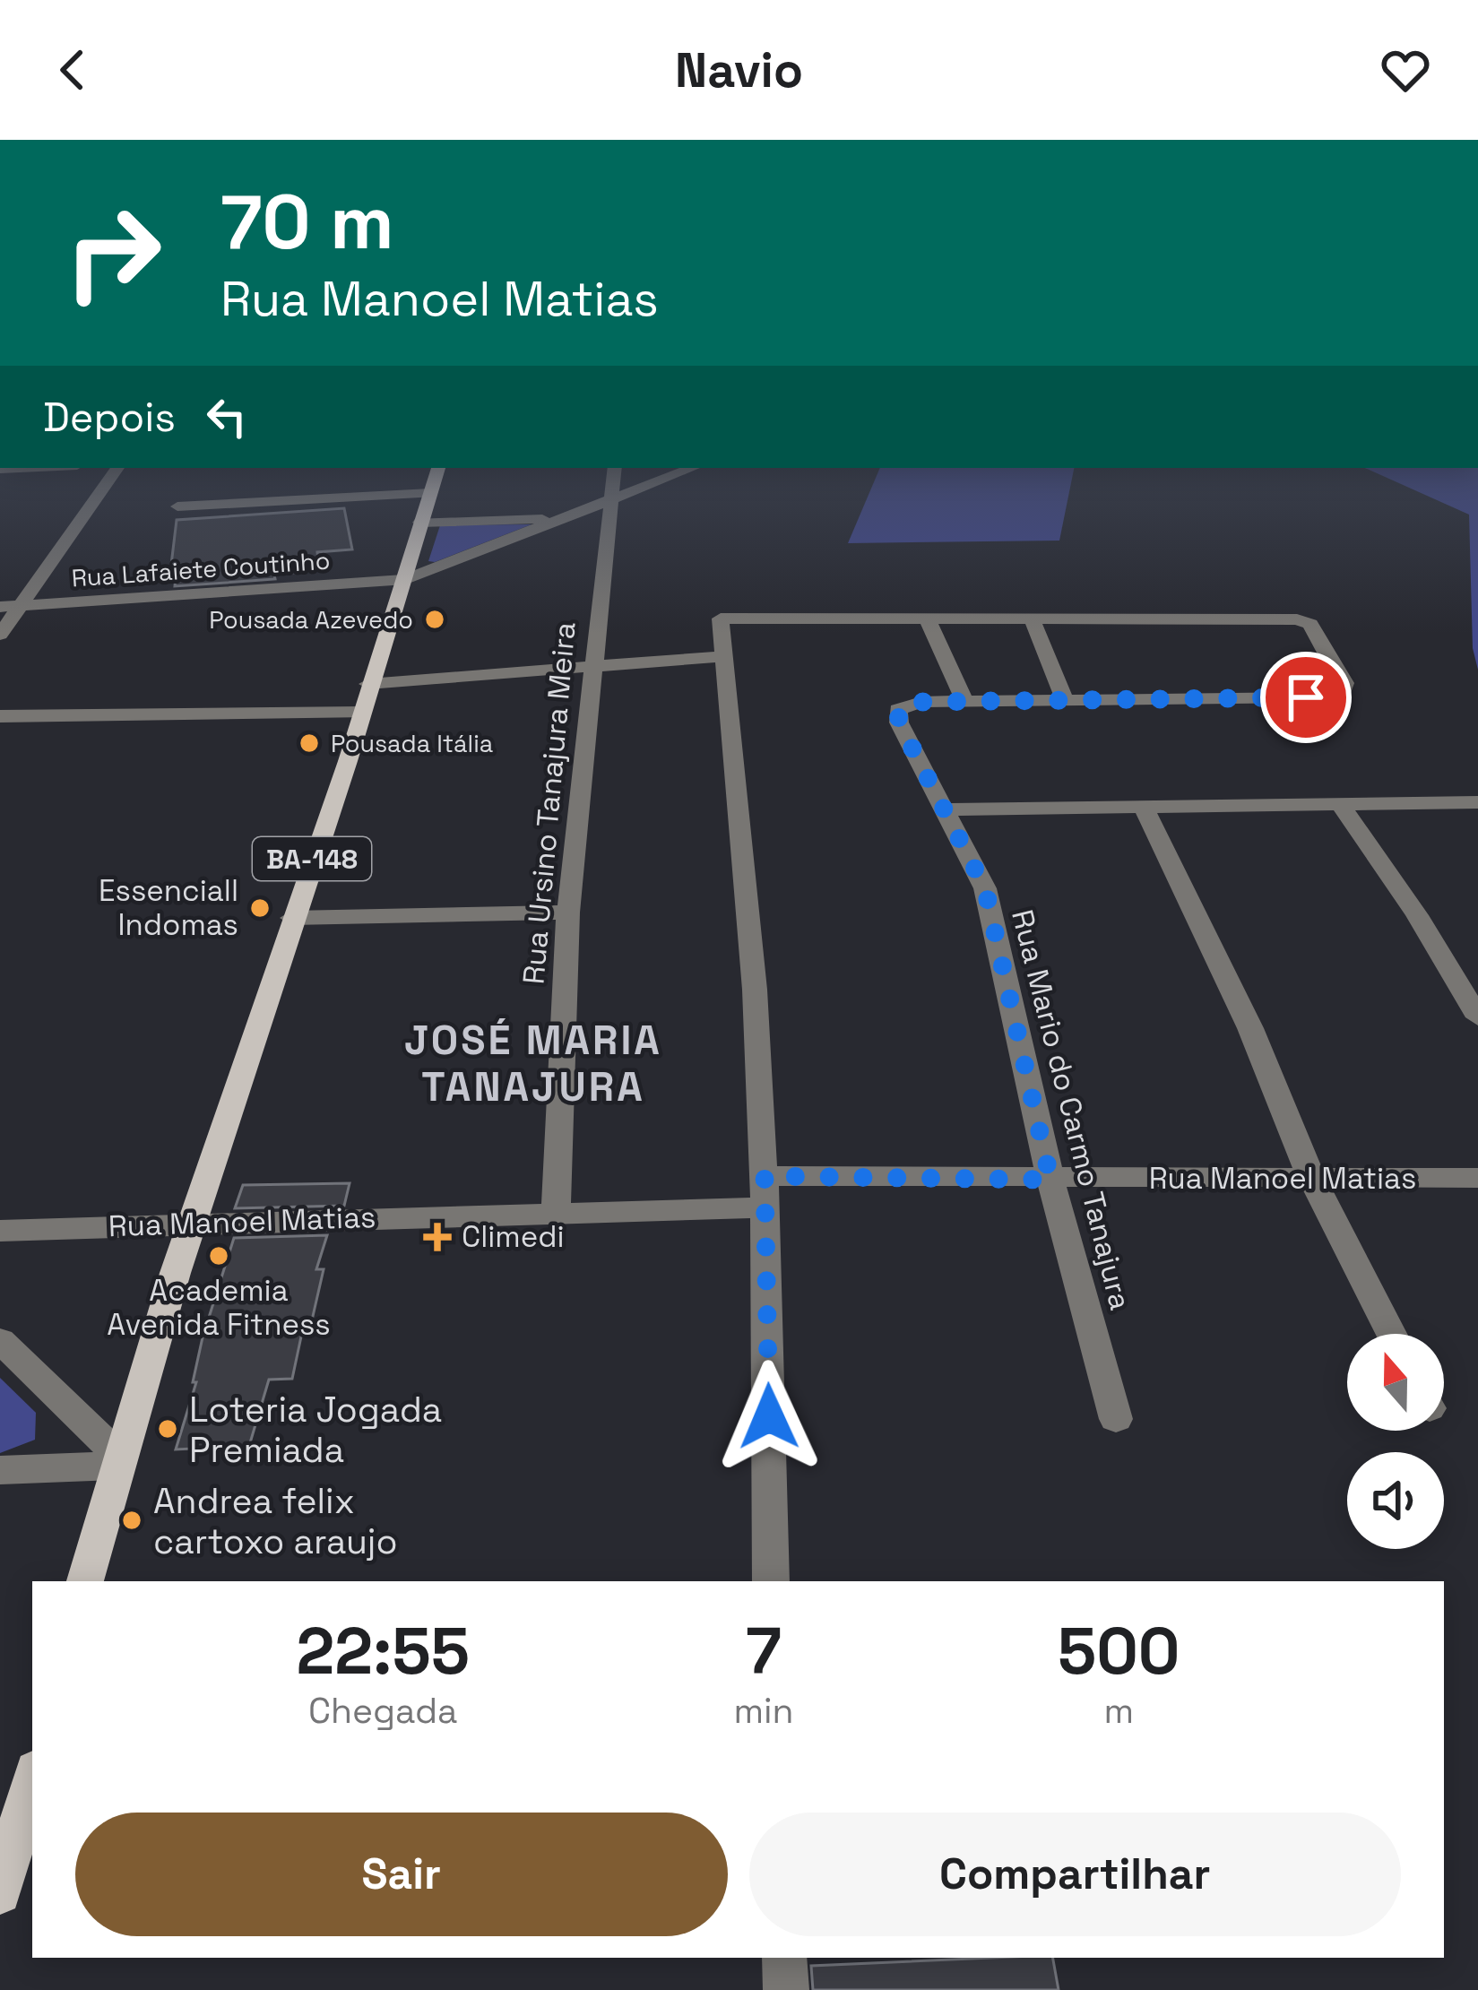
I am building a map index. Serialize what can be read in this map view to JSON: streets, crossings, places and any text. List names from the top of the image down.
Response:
{
  "streets": {
    "main road": ["BA-148"],
    "street": [
      "Rua Lafaiete Coutinho",
      "Rua Ursino Tanajura Meira",
      "Rua Mario do Carmo Tanajura",
      "Rua Manoel Matias"
    ]
  },
  "crossings": [
    ["Rua Lafaiete Coutinho", "Rua Ursino Tanajura Meira"],
    ["Rua Lafaiete Coutinho", "BA-148"],
    ["Rua Ursino Tanajura Meira", "Rua Manoel Matias"],
    ["BA-148", "Rua Manoel Matias"],
    ["Rua Mario do Carmo Tanajura", "Rua Manoel Matias"]
  ],
  "districts": ["JOSÉ MARIA TANAJURA"],
  "places": {
    "other": [
      "Pousada Azevedo",
      "Pousada Itália",
      "Essenciall Indomas",
      "Academia Avenida Fitness",
      "Loteria Jogada Premiada",
      "Andrea felix cartoxo araujo"
    ],
    "health": ["Climedi"]
  },
  "north": "top",
  "page": {
    "header": "Navio",
    "turn": ["70 m", "Rua Manoel Matias"],
    "then": "Depois",
    "eta": [
      "22:55",
      "Chegada",
      "7",
      "min",
      "500",
      "m"
    ],
    "buttons": ["Sair", "Compartilhar"]
  }
}
